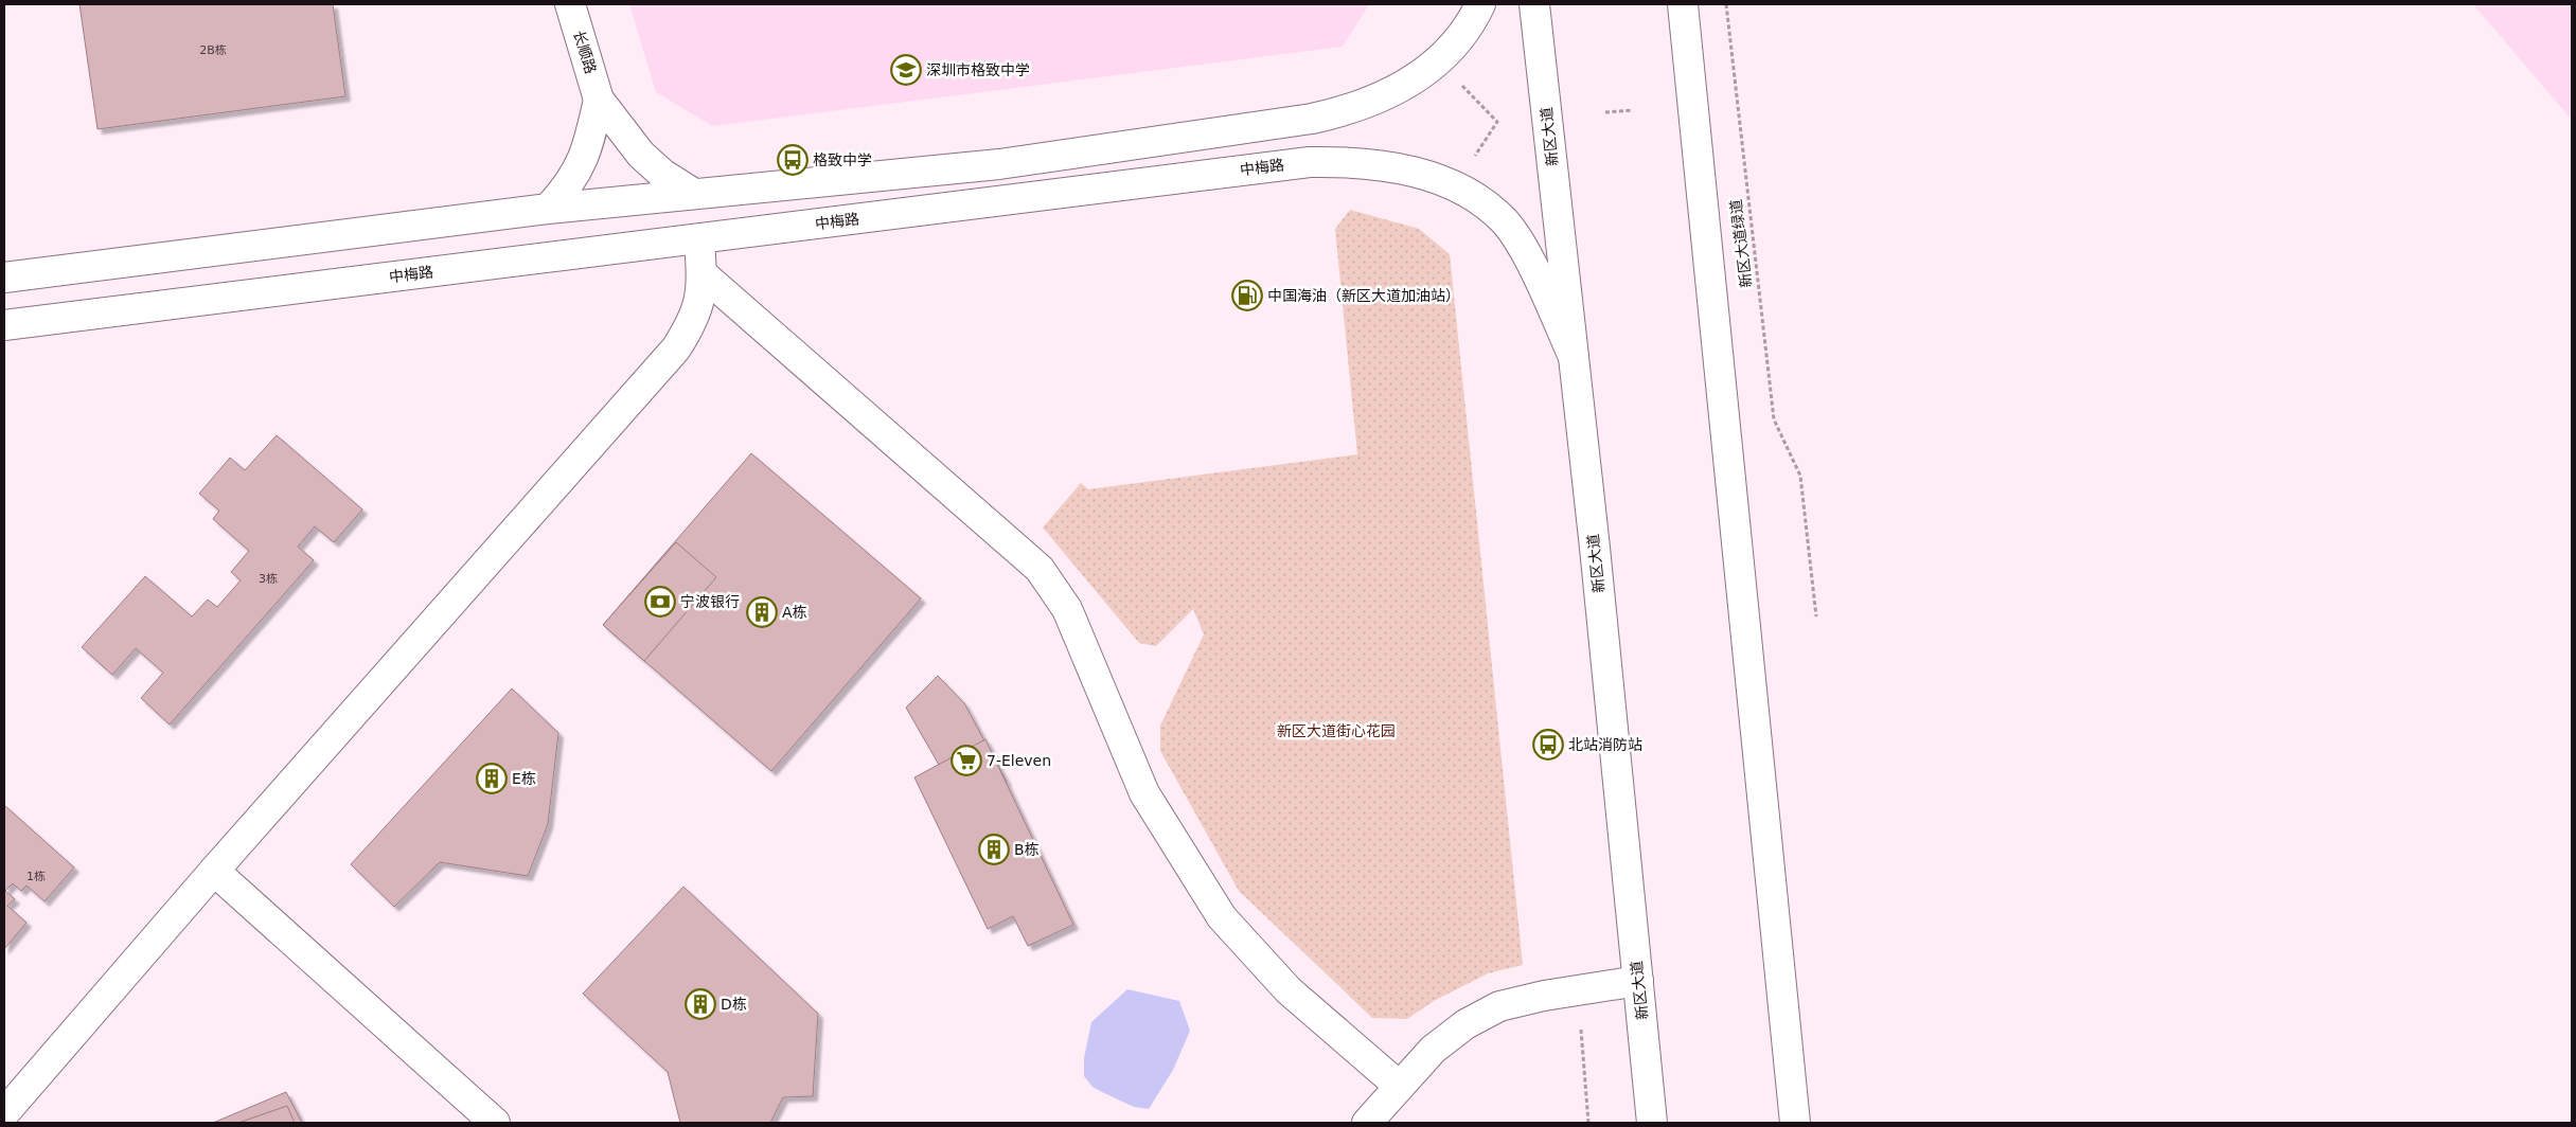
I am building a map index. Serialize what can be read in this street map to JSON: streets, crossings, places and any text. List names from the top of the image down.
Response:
{
  "streets": {
    "main road": ["长顺路", "新区大道", "中梅路"],
    "path": ["新区大道绿道"]
  },
  "crossings": [
    ["新区大道", "中梅路"]
  ],
  "parks": ["新区大道街心花园"],
  "places": {
    "school or university": ["深圳市格致中学"],
    "bus stop": ["格致中学", "北站消防站"],
    "fuel station": ["中国海油（新区大道加油站）"],
    "bank": ["宁波银行"],
    "building": [
      "A栋",
      "E栋",
      "B栋",
      "D栋"
    ],
    "supermarket": ["7-Eleven"]
  },
  "house_numbers": ["2B栋", "3栋", "1栋"]
}
